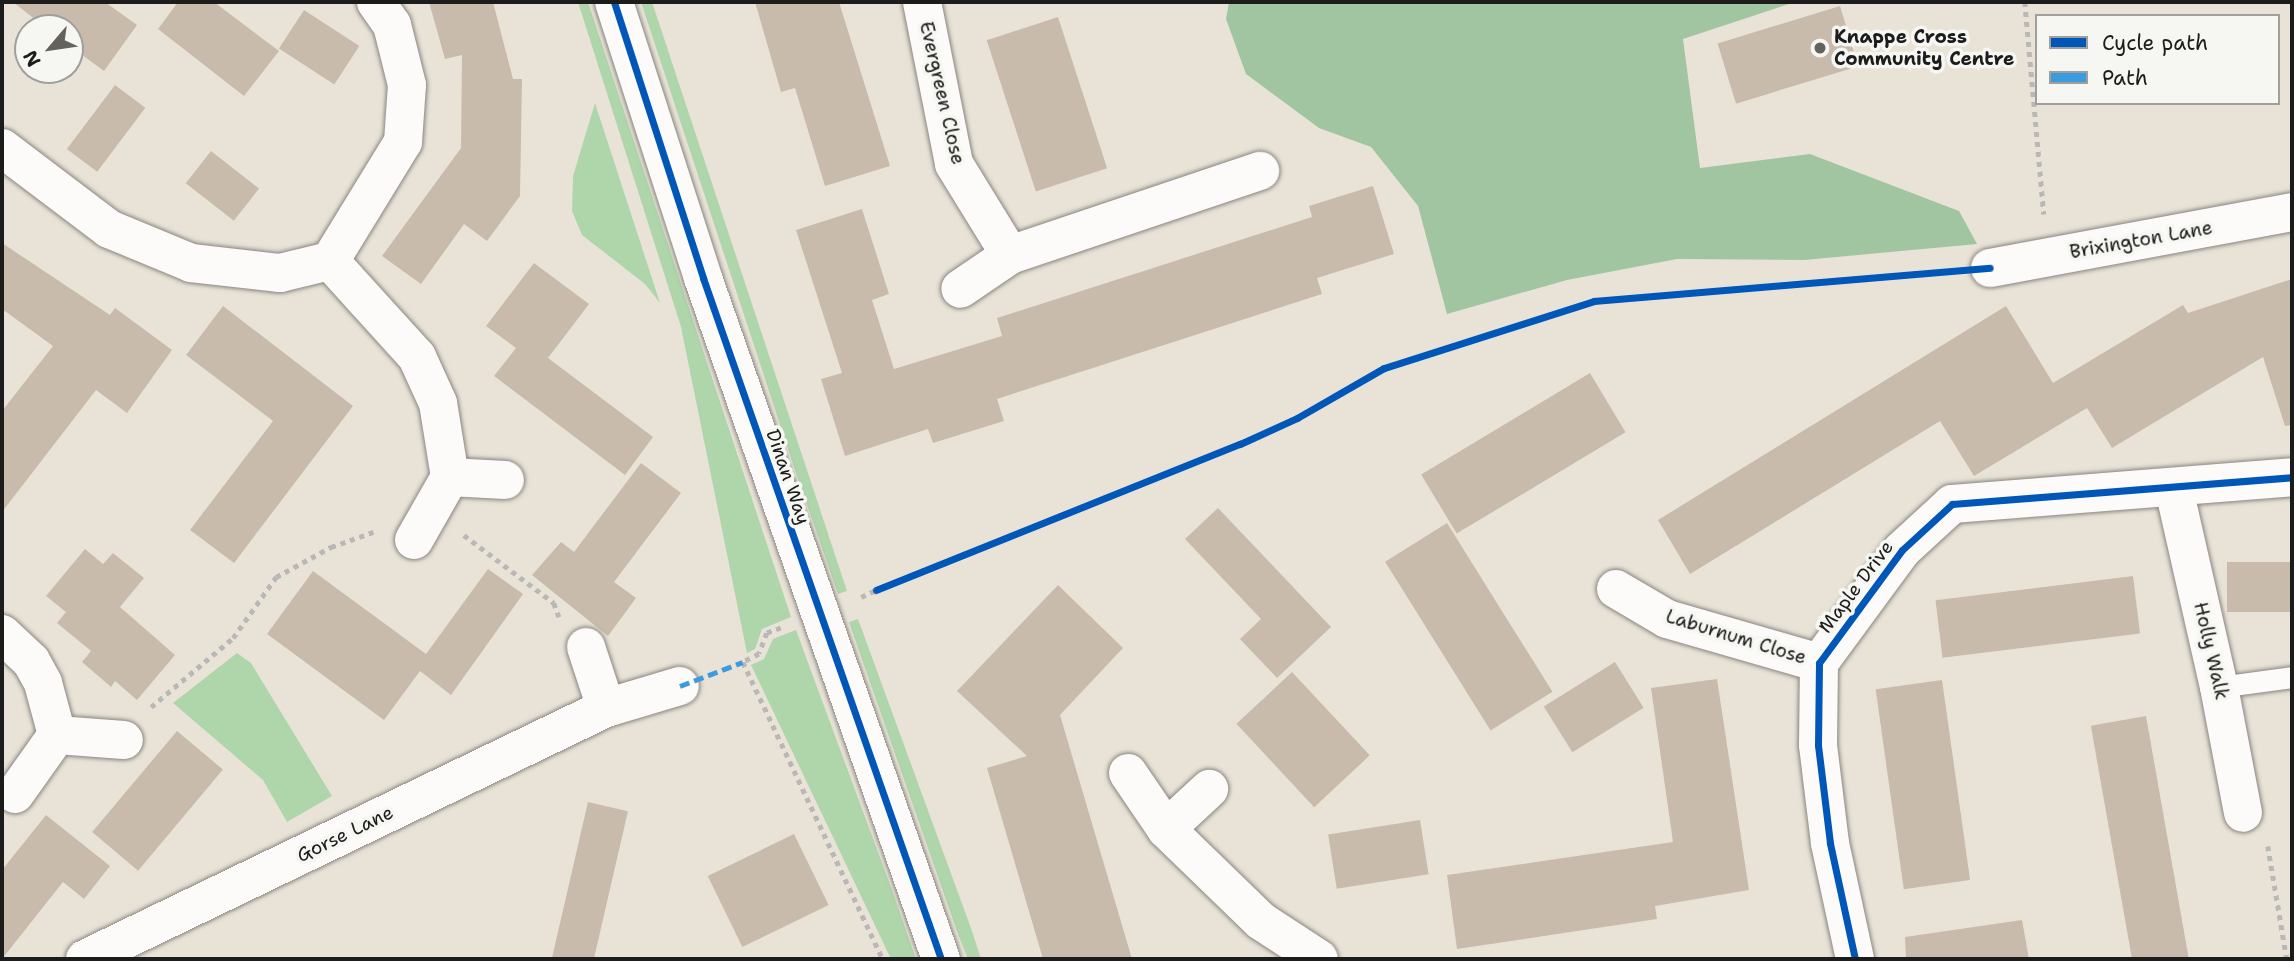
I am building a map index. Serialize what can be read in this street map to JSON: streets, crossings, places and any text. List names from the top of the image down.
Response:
{
  "streets": {
    "street": [
      "Evergreen Close",
      "Brixington Lane",
      "Dinan Way",
      "Maple Drive",
      "Laburnum Close",
      "Holly Walk",
      "Gorse Lane"
    ]
  },
  "crossings": [
    ["Maple Drive", "Laburnum Close"],
    ["Maple Drive", "Holly Walk"]
  ],
  "places": ["Knappe Cross Community Centre"],
  "legend": ["Cycle path", "Path"],
  "north": "bottom left"
}
